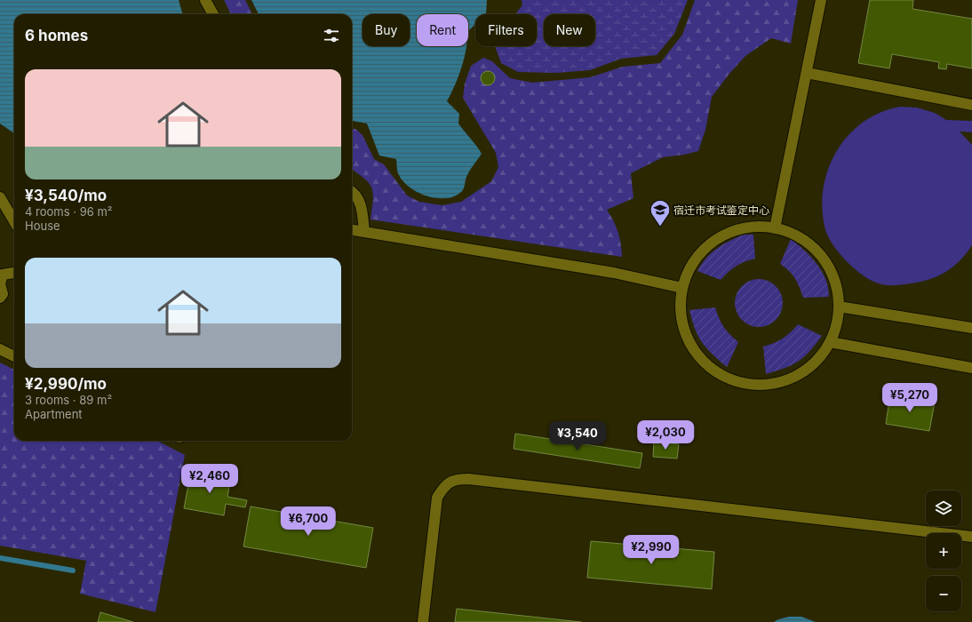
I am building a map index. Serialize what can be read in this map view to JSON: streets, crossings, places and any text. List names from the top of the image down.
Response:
{
  "places": {
    "school or university": ["宿迁市考试鉴定中心"]
  },
  "page": {
    "chip": [
      "Buy",
      "Rent",
      "Filters",
      "New"
    ],
    "heading": "6 homes",
    "list": [
      {
        "name": "¥3,540/mo",
        "note": "4 rooms · 96 m² · House"
      },
      {
        "name": "¥2,990/mo",
        "note": "3 rooms · 89 m² · Apartment"
      }
    ],
    "price": [
      "¥5,270",
      "¥2,030",
      "¥3,540",
      "¥2,460",
      "¥6,700",
      "¥2,990"
    ],
    "map_buttons": ["+", "−"]
  }
}
